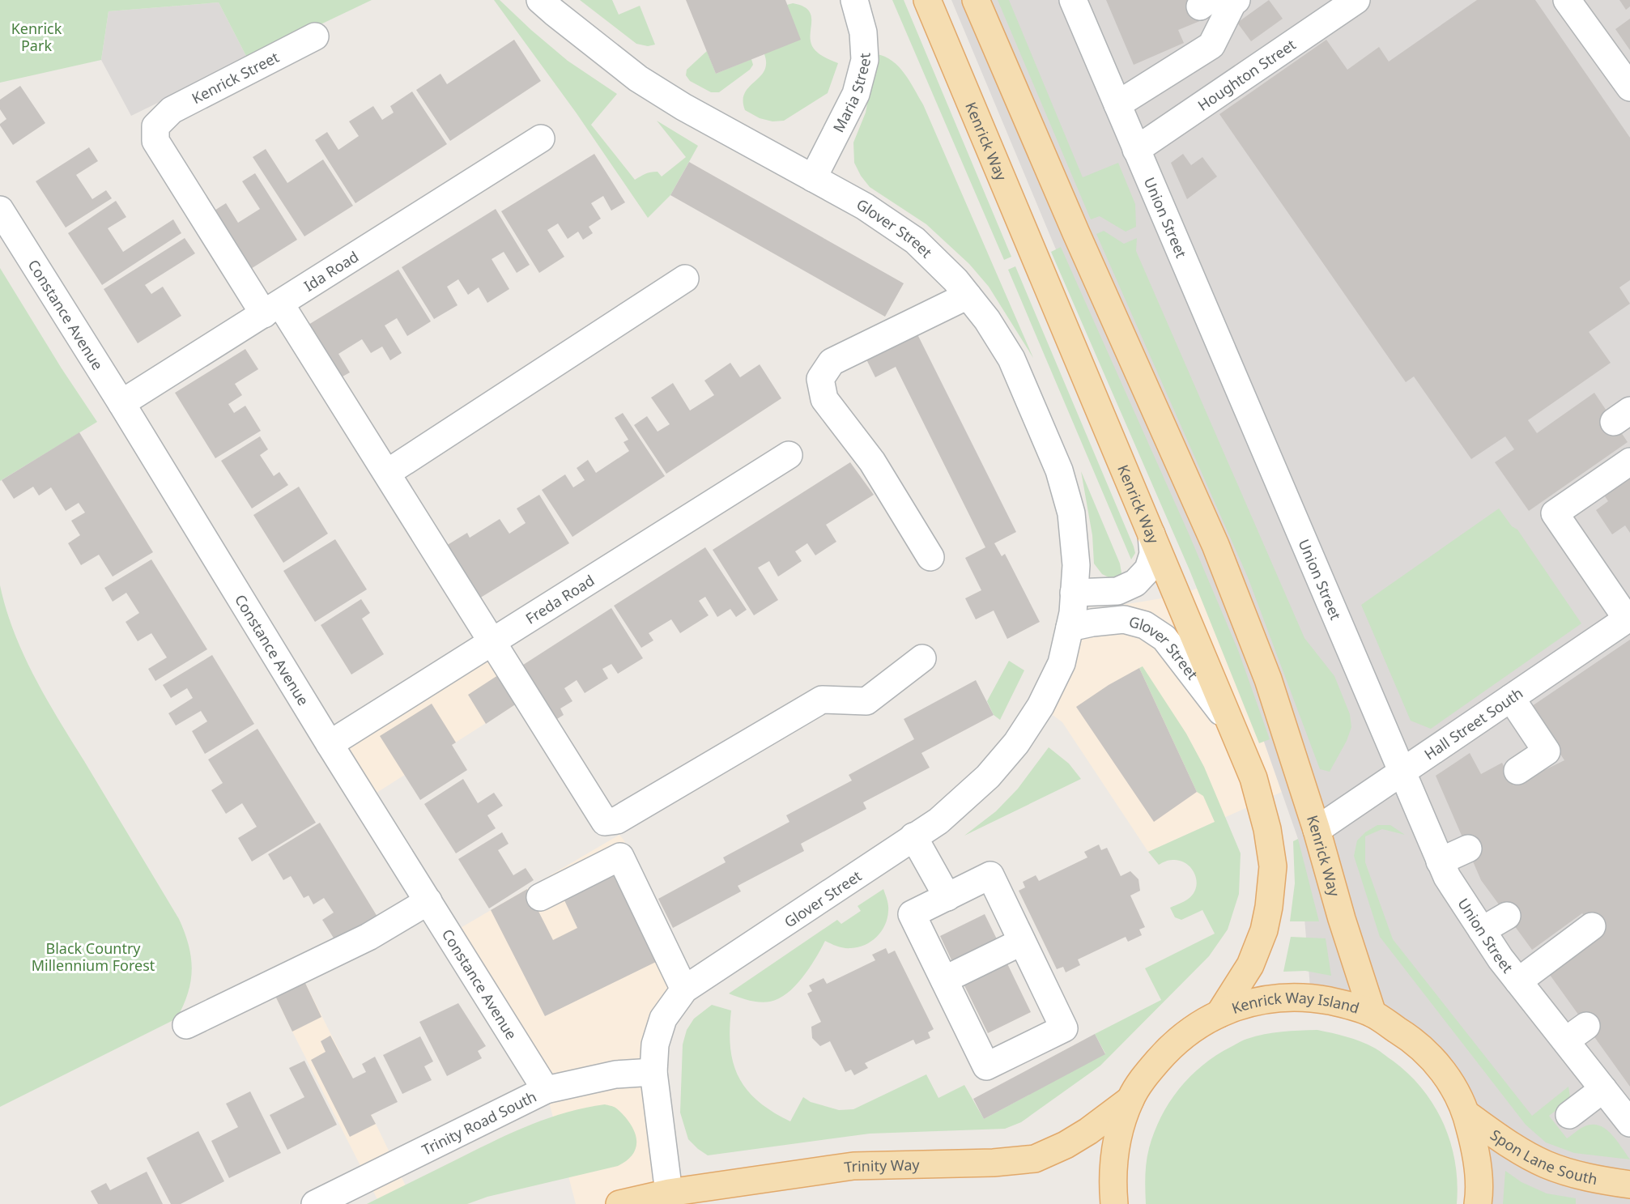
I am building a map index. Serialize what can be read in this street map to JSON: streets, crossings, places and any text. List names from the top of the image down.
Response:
{
  "streets": {
    "main road": [
      "Kenrick Way",
      "Kenrick Way Island",
      "Spon Lane South",
      "Trinity Way"
    ],
    "street": [
      "Houghton Street",
      "Kenrick Street",
      "Maria Street",
      "Union Street",
      "Glover Street",
      "Ida Road",
      "Constance Avenue",
      "Freda Road",
      "Hall Street South",
      "Trinity Road South"
    ]
  },
  "crossings": [
    ["Houghton Street", "Union Street"],
    ["Kenrick Street", "Ida Road"],
    ["Maria Street", "Glover Street"],
    ["Kenrick Way", "Glover Street"],
    ["Kenrick Way", "Hall Street South"],
    ["Kenrick Way", "Kenrick Way Island"],
    ["Union Street", "Hall Street South"],
    ["Glover Street", "Trinity Road South"],
    ["Glover Street", "Trinity Way"],
    ["Ida Road", "Constance Avenue"],
    ["Constance Avenue", "Freda Road"],
    ["Constance Avenue", "Trinity Road South"],
    ["Kenrick Way Island", "Spon Lane South"],
    ["Kenrick Way Island", "Trinity Way"]
  ],
  "parks": ["Kenrick Park", "Black Country Millennium Forest"]
}
